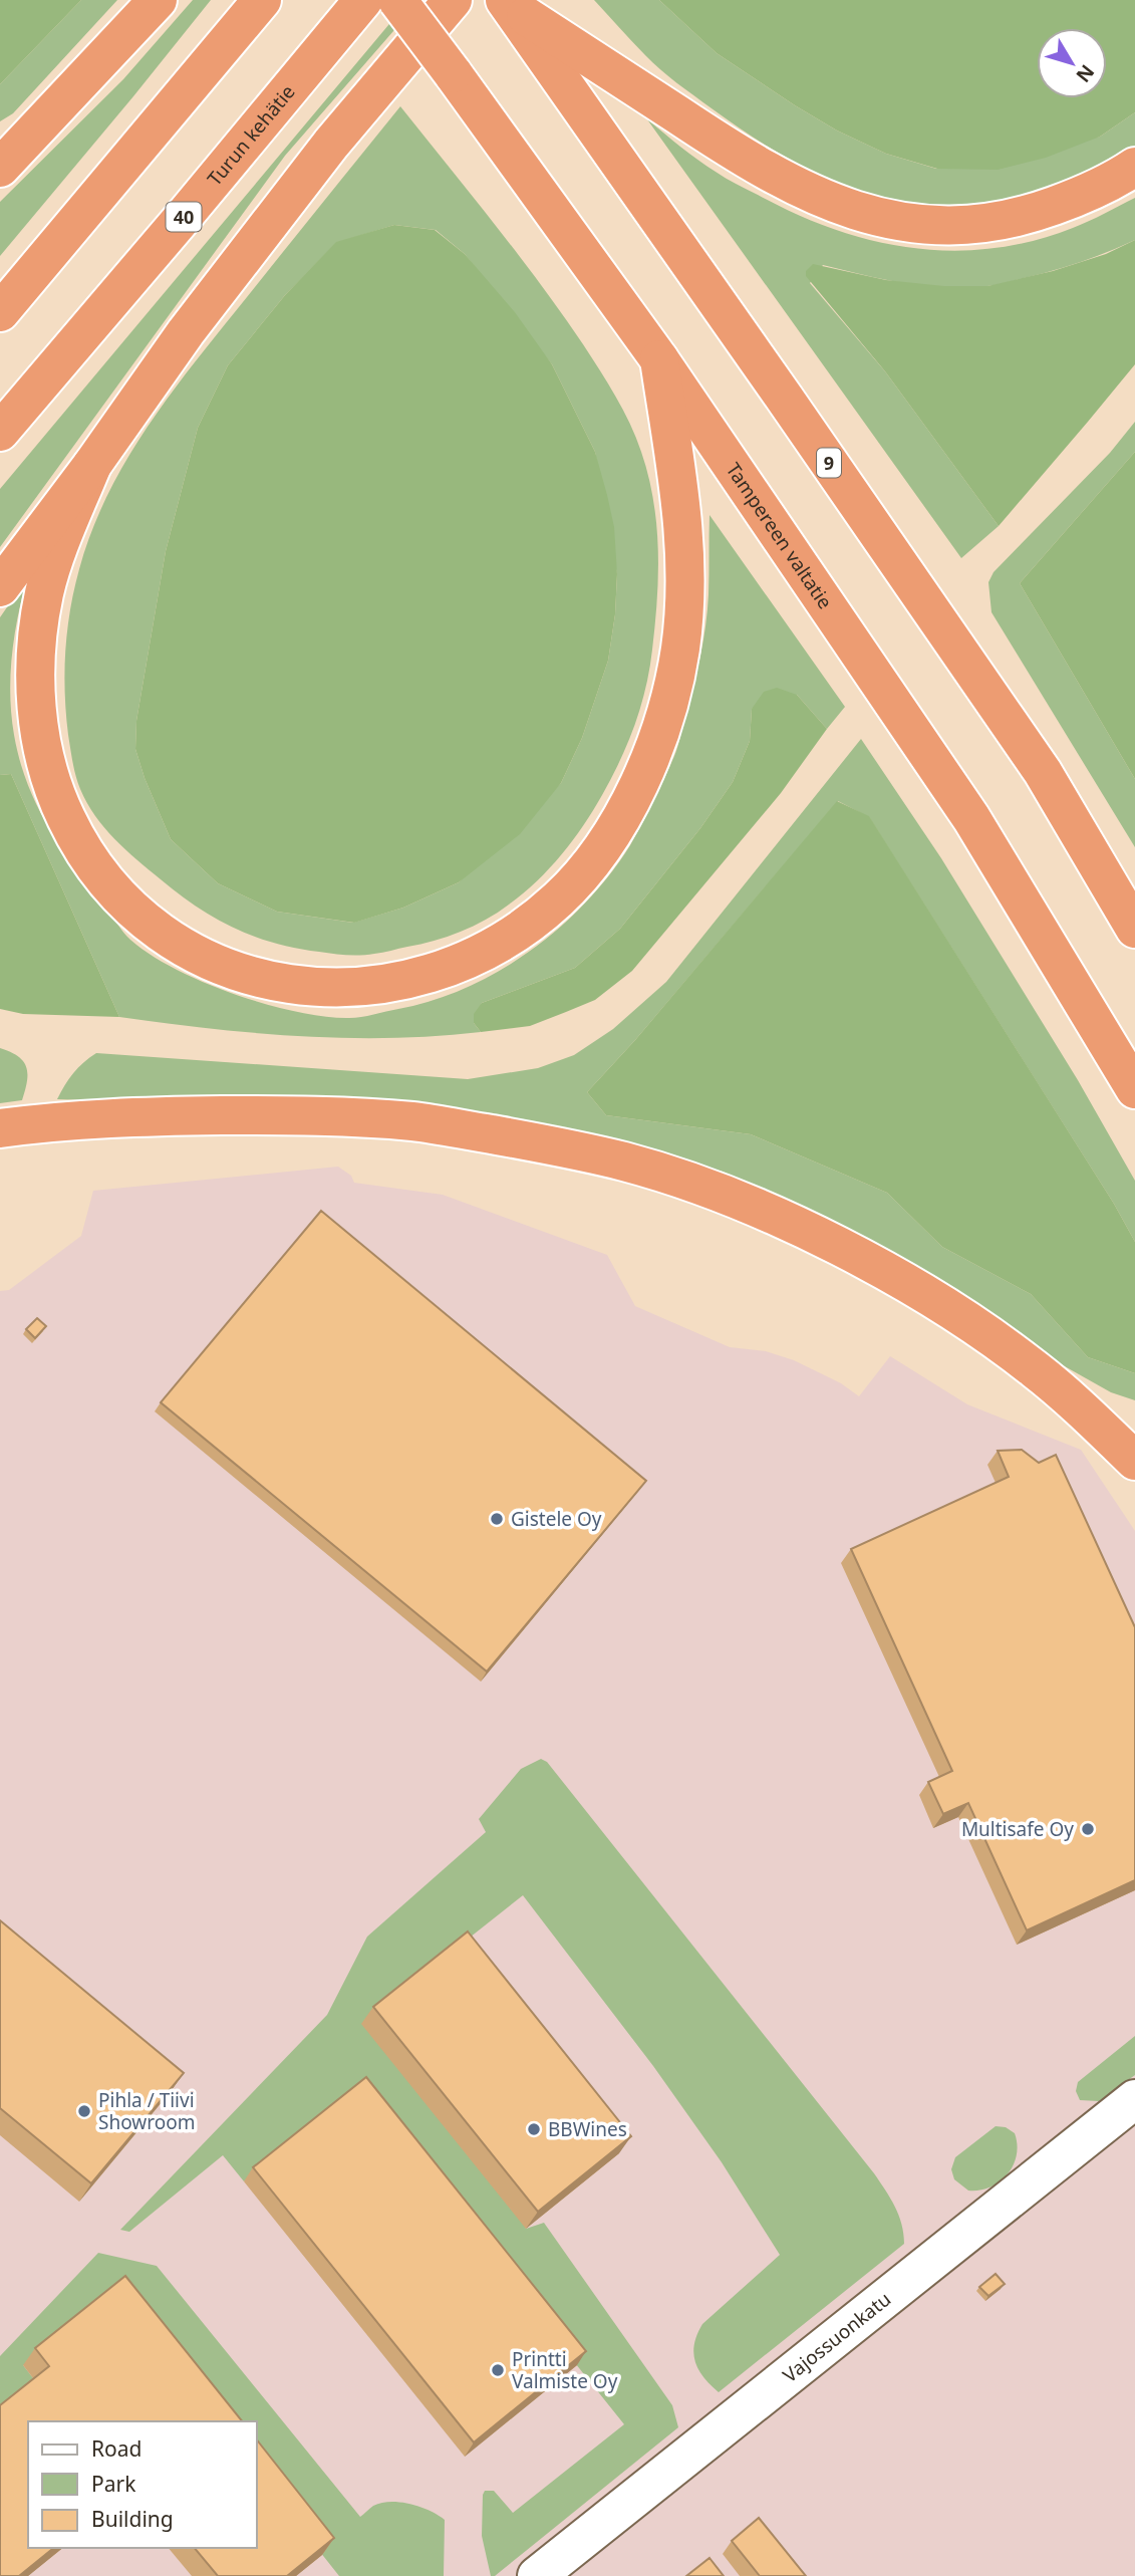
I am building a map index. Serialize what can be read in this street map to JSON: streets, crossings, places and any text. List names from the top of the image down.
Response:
{
  "streets": {
    "highway": [
      "Turun kehätie",
      "40",
      "9",
      "Tampereen valtatie"
    ],
    "street": ["Vajossuonkatu"]
  },
  "places": [
    "Gistele Oy",
    "Multisafe Oy",
    "Pihla / Tiivi Showroom",
    "BBWines",
    "Printti Valmiste Oy"
  ],
  "legend": ["Road", "Park", "Building"],
  "north": "bottom right"
}
